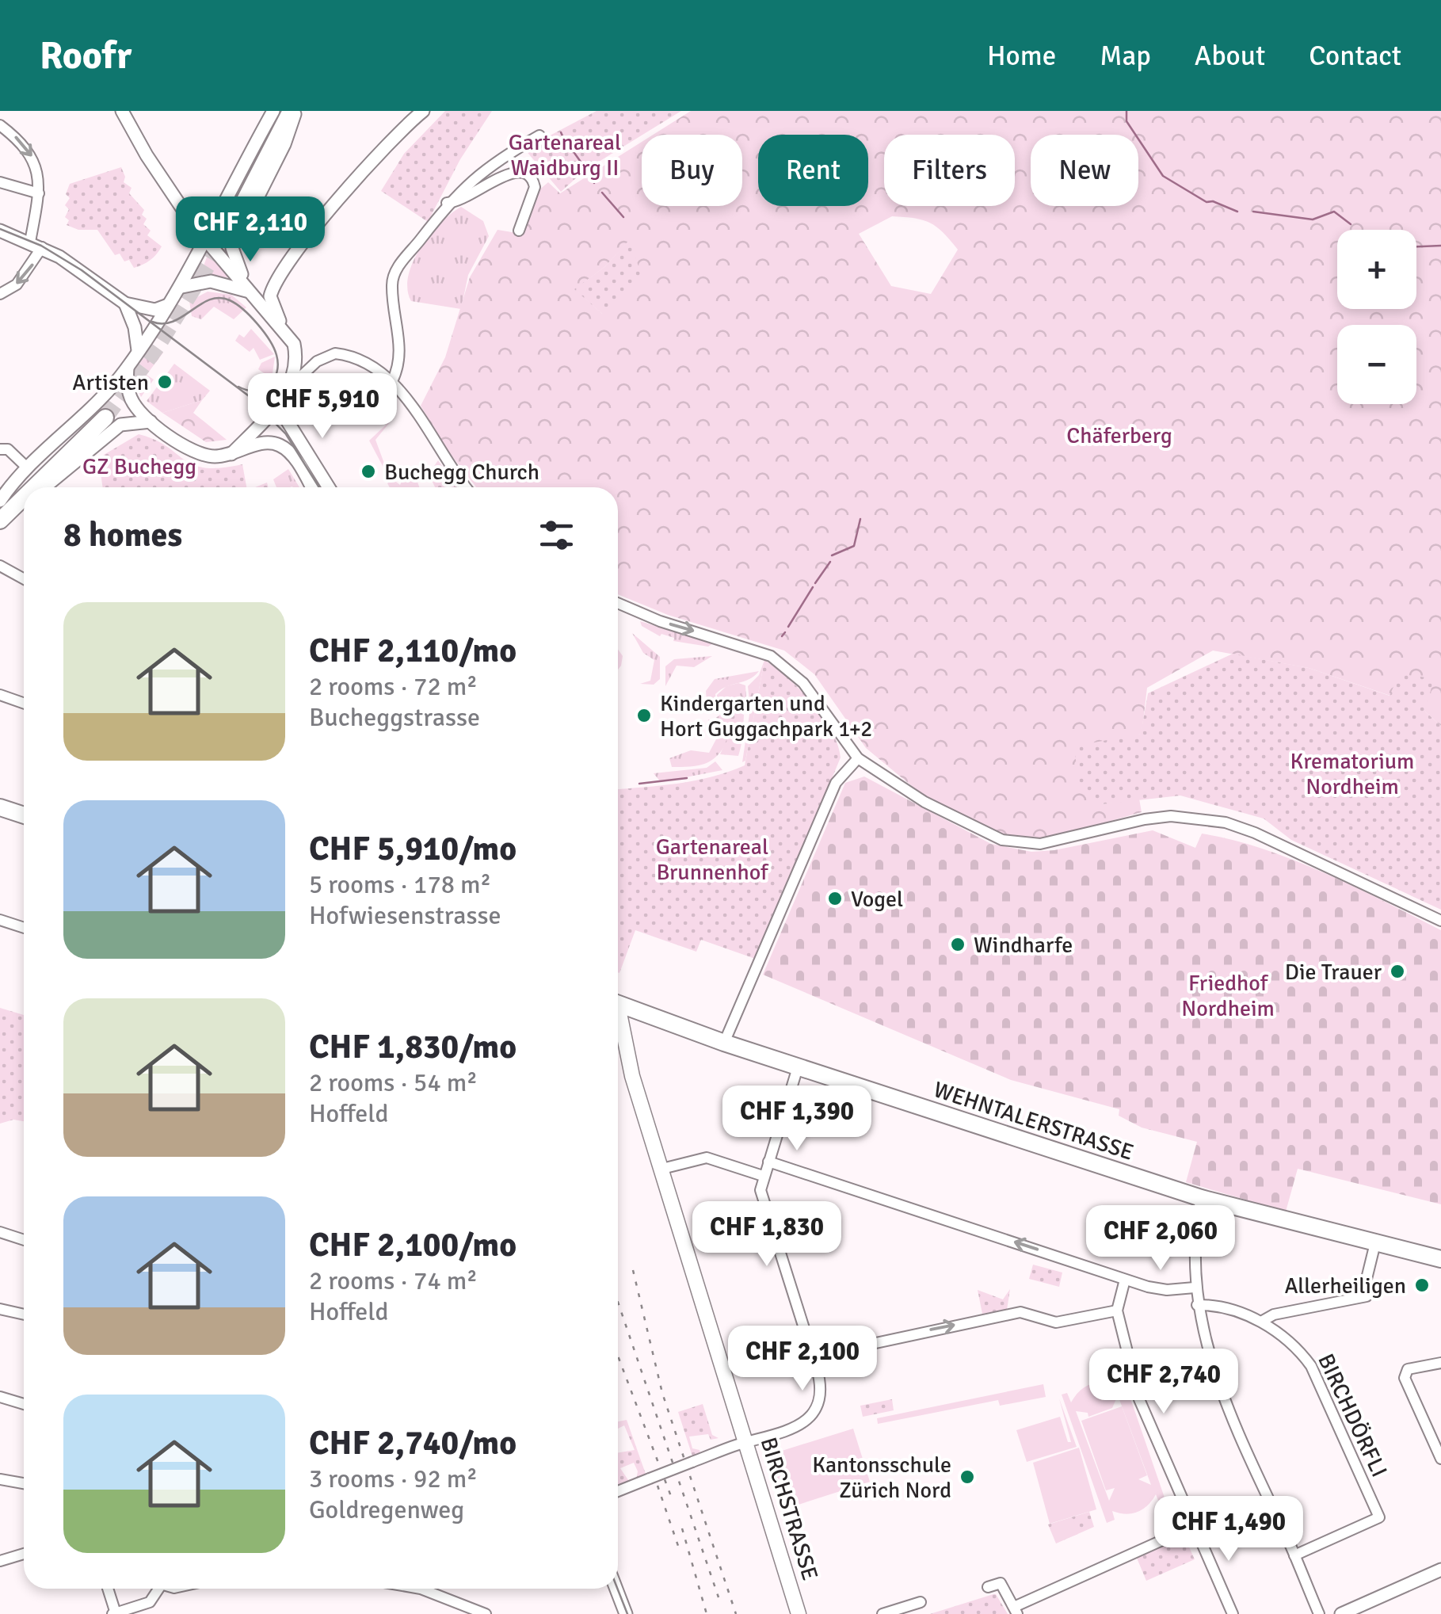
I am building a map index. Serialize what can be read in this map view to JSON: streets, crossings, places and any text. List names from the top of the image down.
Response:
{
  "streets": {
    "main road": ["WEHNTALERSTRASSE", "BIRCHSTRASSE"],
    "street": ["BIRCHDÖRFLI"]
  },
  "parks": [
    "Gartenareal Waidburg II",
    "Chäferberg",
    "GZ Buchegg",
    "Krematorium Nordheim",
    "Gartenareal Brunnenhof",
    "Friedhof Nordheim"
  ],
  "places": [
    "Artisten",
    "Buchegg Church",
    "Kindergarten und Hort Guggachpark 1+2",
    "Vogel",
    "Windharfe",
    "Die Trauer",
    "Allerheiligen",
    "Kantonsschule Zürich Nord"
  ],
  "page": {
    "header": "Roofr",
    "nav": [
      "Home",
      "Map",
      "About",
      "Contact"
    ],
    "chip": [
      "Buy",
      "Rent",
      "Filters",
      "New"
    ],
    "price": [
      "CHF 2,110",
      "CHF 5,910",
      "CHF 1,390",
      "CHF 1,830",
      "CHF 2,060",
      "CHF 2,100",
      "CHF 2,740",
      "CHF 1,490"
    ],
    "map_buttons": ["+", "−"],
    "heading": "8 homes",
    "list": [
      {
        "name": "CHF 2,110/mo",
        "note": "2 rooms · 72 m² · Bucheggstrasse"
      },
      {
        "name": "CHF 5,910/mo",
        "note": "5 rooms · 178 m² · Hofwiesenstrasse"
      },
      {
        "name": "CHF 1,830/mo",
        "note": "2 rooms · 54 m² · Hoffeld"
      },
      {
        "name": "CHF 2,100/mo",
        "note": "2 rooms · 74 m² · Hoffeld"
      },
      {
        "name": "CHF 2,740/mo",
        "note": "3 rooms · 92 m² · Goldregenweg"
      }
    ]
  }
}
